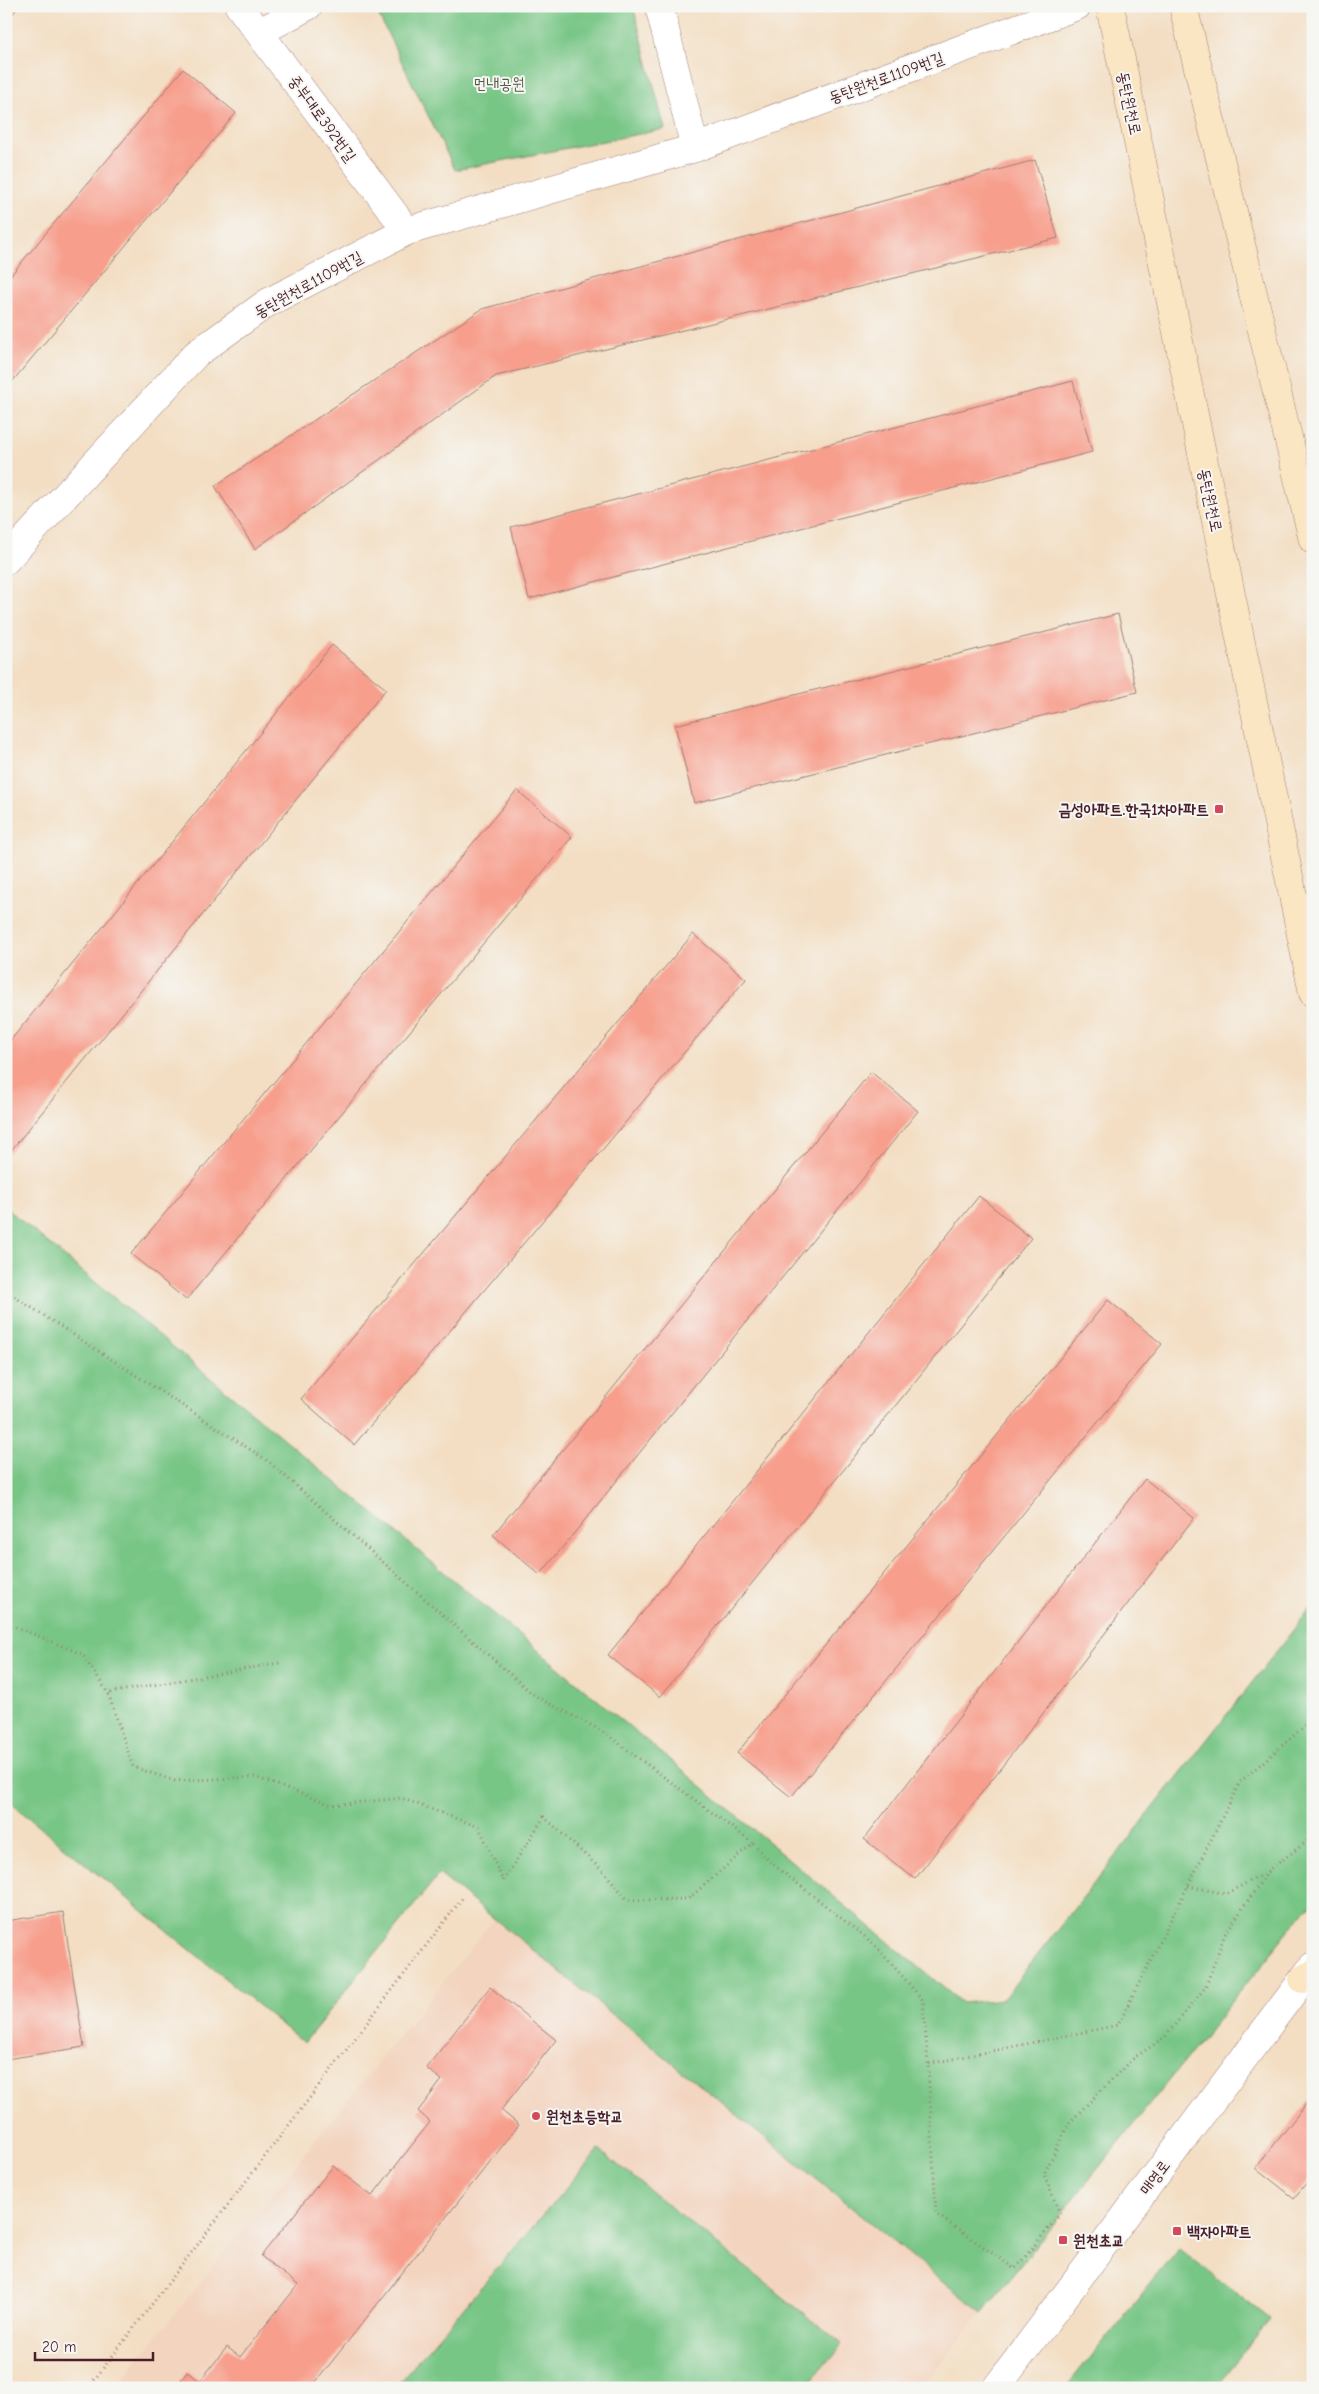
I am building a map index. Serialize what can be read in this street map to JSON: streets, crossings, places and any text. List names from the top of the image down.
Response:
{
  "streets": {
    "main road": ["동탄원천로"],
    "street": ["동탄원천로1109번길", "중부대로392번길", "매영로"]
  },
  "crossings": [
    ["동탄원천로1109번길", "중부대로392번길"]
  ],
  "parks": ["먼내공원"],
  "places": {
    "transit": ["금성아파트.한국1차아파트", "백자아파트", "원천초교"],
    "other": ["원천초등학교"]
  },
  "scale_bar": "20 m"
}
